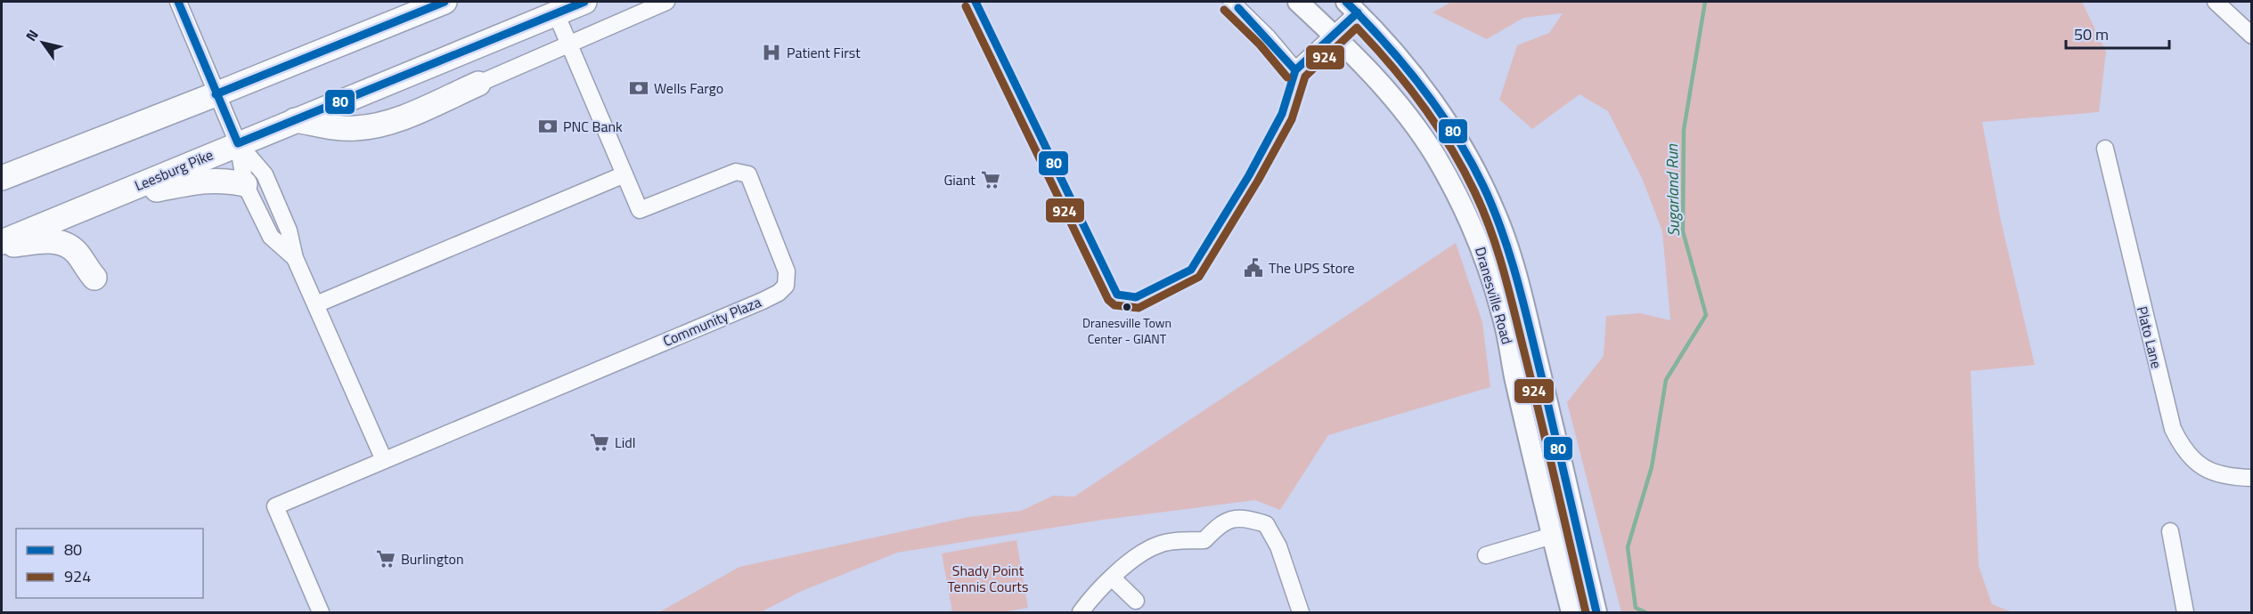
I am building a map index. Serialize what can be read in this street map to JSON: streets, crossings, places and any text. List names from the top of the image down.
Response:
{
  "streets": {
    "highway": ["Leesburg Pike"],
    "main road": ["Dranesville Road"],
    "street": ["Community Plaza", "Plato Lane"]
  },
  "crossings": [
    ["Leesburg Pike", "Community Plaza"]
  ],
  "water": ["Sugarland Run"],
  "parks": ["Shady Point Tennis Courts"],
  "places": {
    "hospital": ["Patient First"],
    "bank": ["Wells Fargo", "PNC Bank"],
    "supermarket": ["Giant", "Lidl", "Burlington"],
    "public building": ["The UPS Store"],
    "other": ["Dranesville Town Center - GIANT"]
  },
  "lines": ["transit line 80", "transit line 924"],
  "legend": ["80", "924"],
  "scale_bar": "50 m",
  "north": "top left"
}
